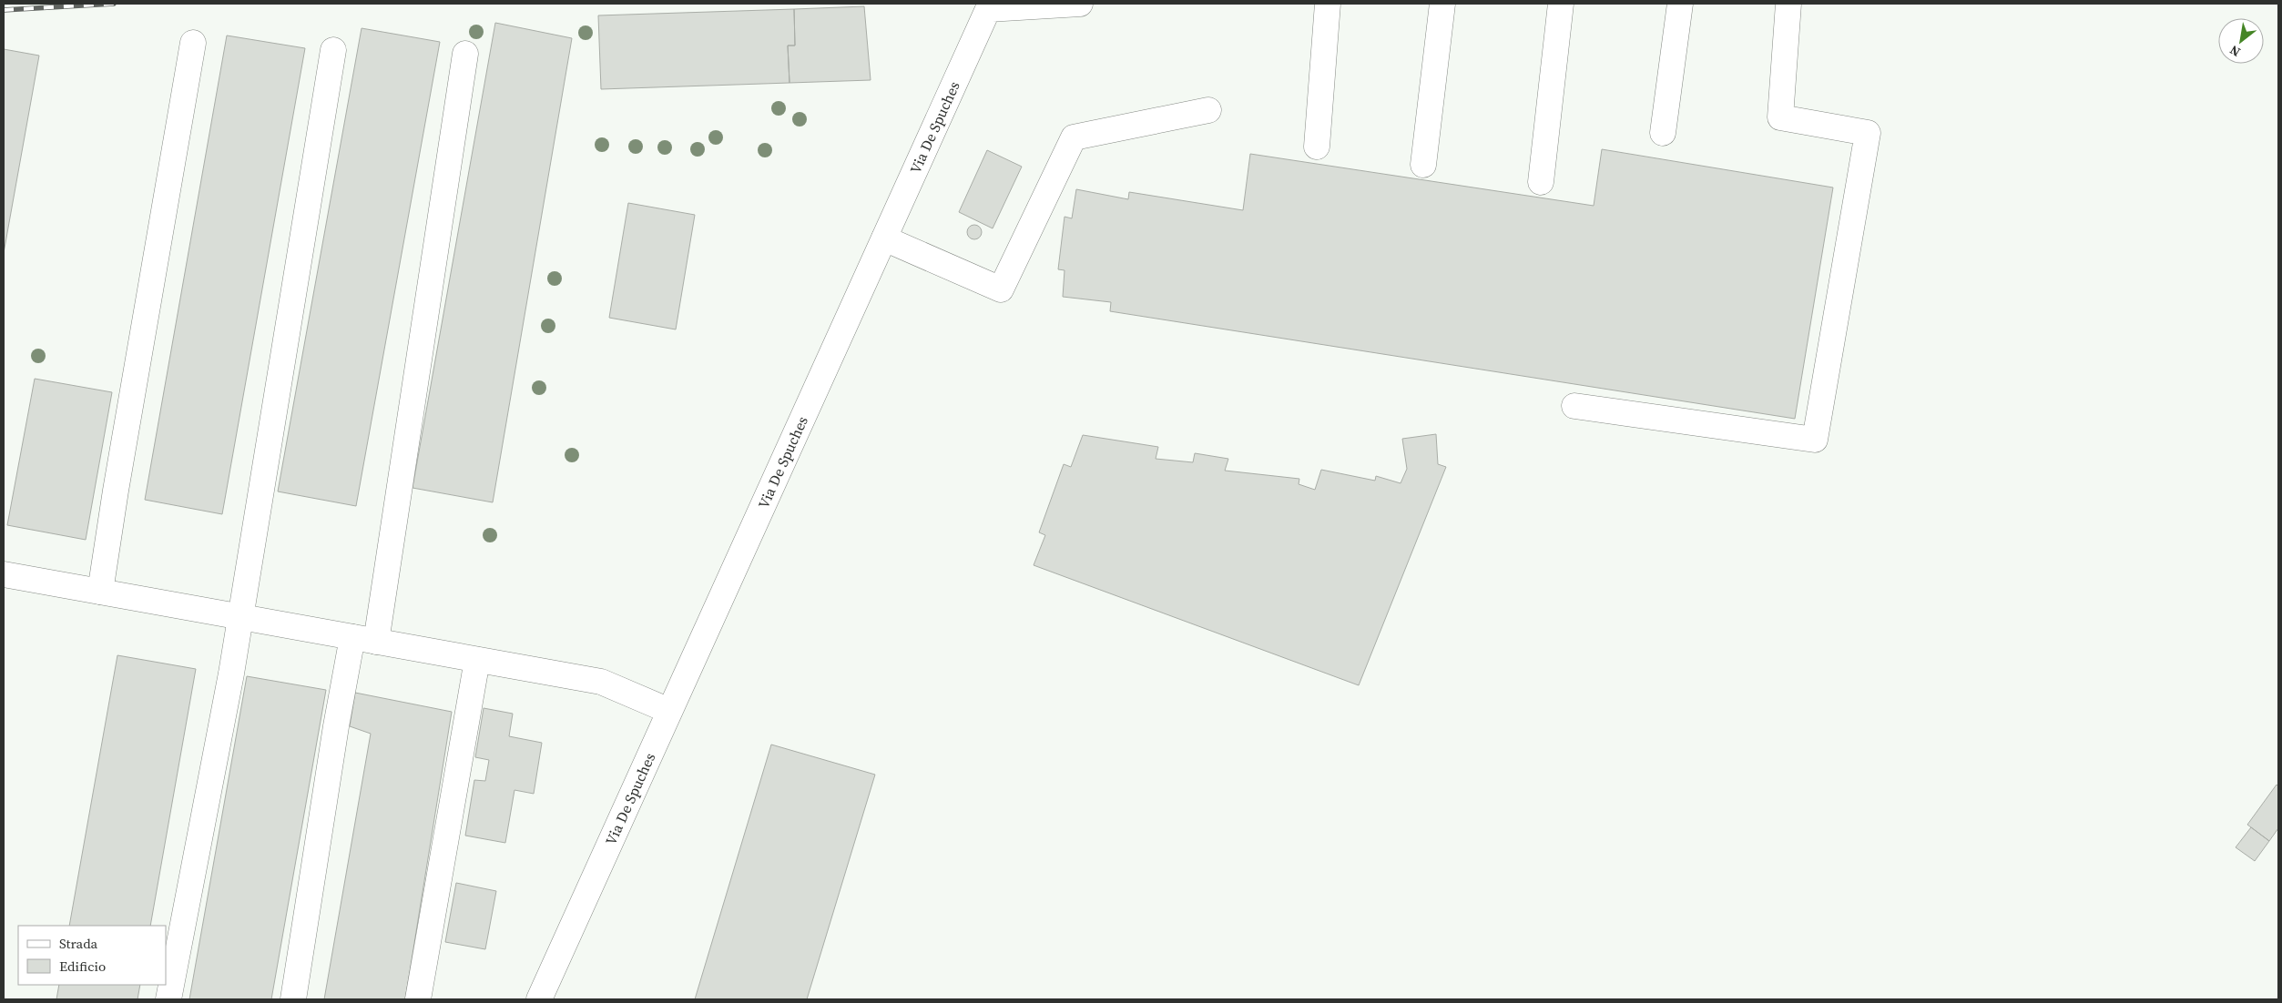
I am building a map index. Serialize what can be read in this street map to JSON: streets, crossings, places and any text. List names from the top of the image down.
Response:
{
  "streets": {
    "street": ["Via De Spuches"]
  },
  "legend": ["Strada", "Edificio"],
  "north": "bottom left"
}
